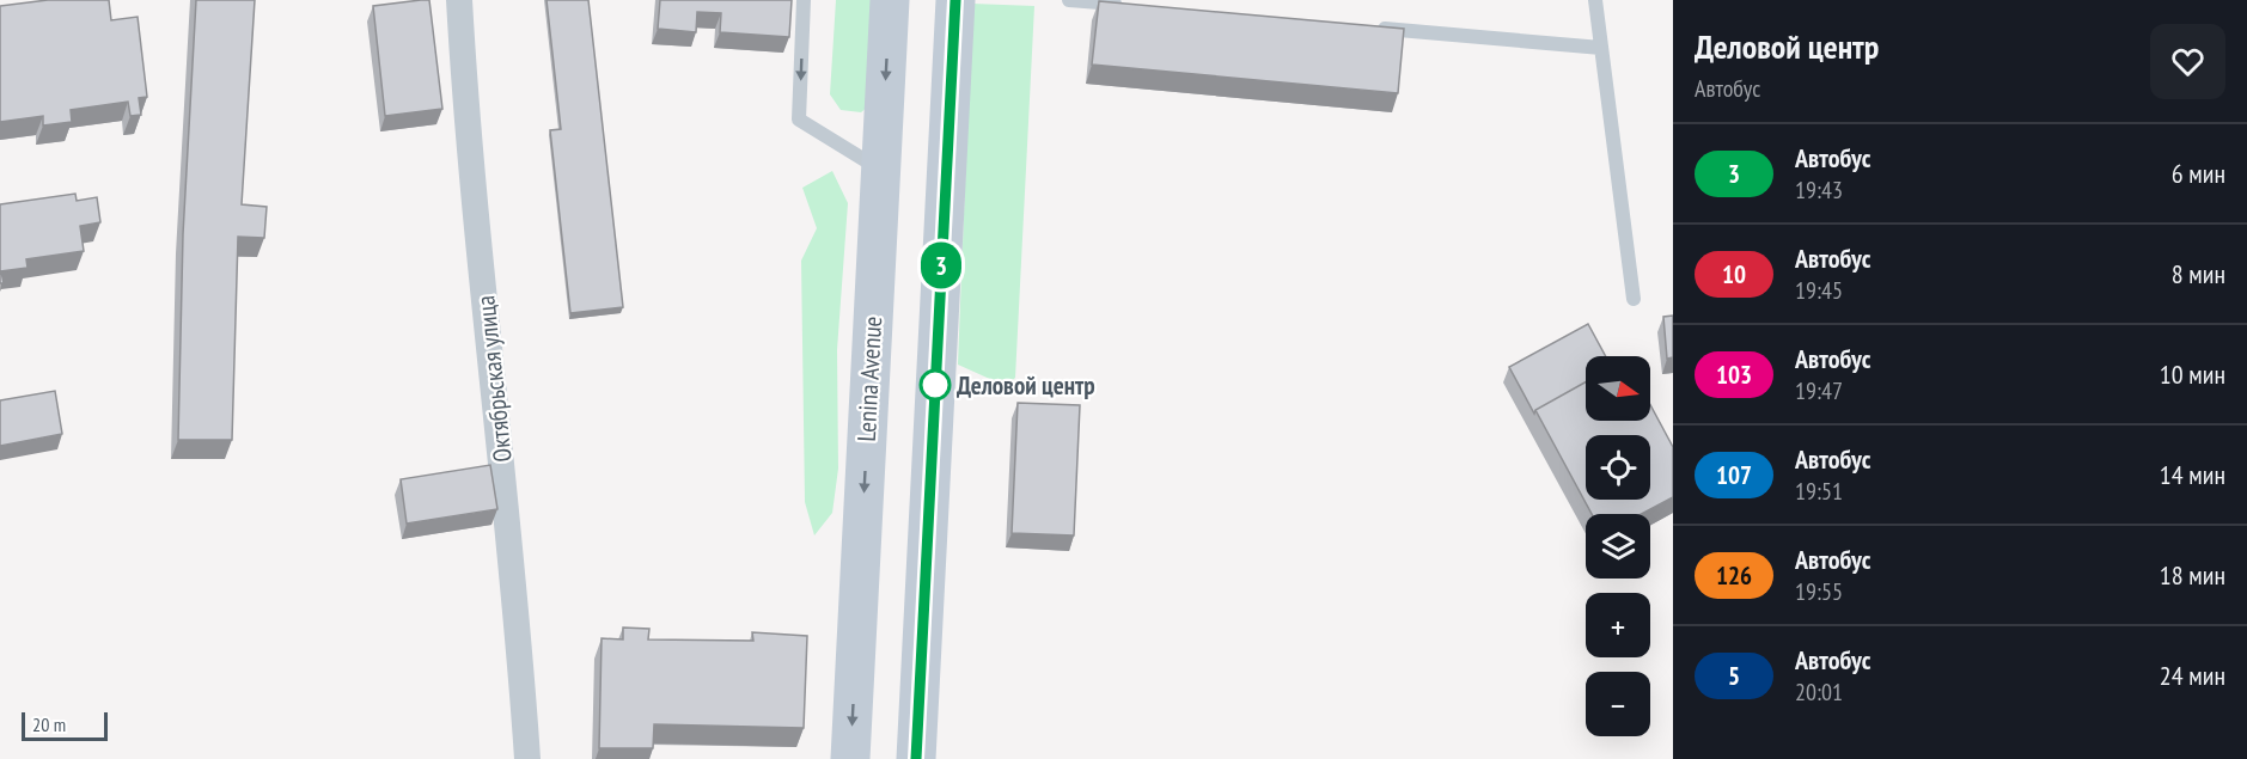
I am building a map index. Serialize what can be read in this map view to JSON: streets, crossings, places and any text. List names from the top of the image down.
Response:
{
  "streets": {
    "main road": ["Lenina Avenue"],
    "street": ["Октябрьская улица"]
  },
  "places": ["Деловой центр"],
  "lines": ["bus line 3"],
  "scale_bar": "20 m",
  "north": "right",
  "page": {
    "on_map": "3",
    "heading": ["Деловой центр", "Автобус"],
    "list": [
      {
        "mark": "3",
        "name": "Автобус",
        "note": "19:43",
        "value": "6 мин"
      },
      {
        "mark": "10",
        "name": "Автобус",
        "note": "19:45",
        "value": "8 мин"
      },
      {
        "mark": "103",
        "name": "Автобус",
        "note": "19:47",
        "value": "10 мин"
      },
      {
        "mark": "107",
        "name": "Автобус",
        "note": "19:51",
        "value": "14 мин"
      },
      {
        "mark": "126",
        "name": "Автобус",
        "note": "19:55",
        "value": "18 мин"
      },
      {
        "mark": "5",
        "name": "Автобус",
        "note": "20:01",
        "value": "24 мин"
      }
    ],
    "map_buttons": ["+", "−"],
    "scale": "20 m"
  }
}
